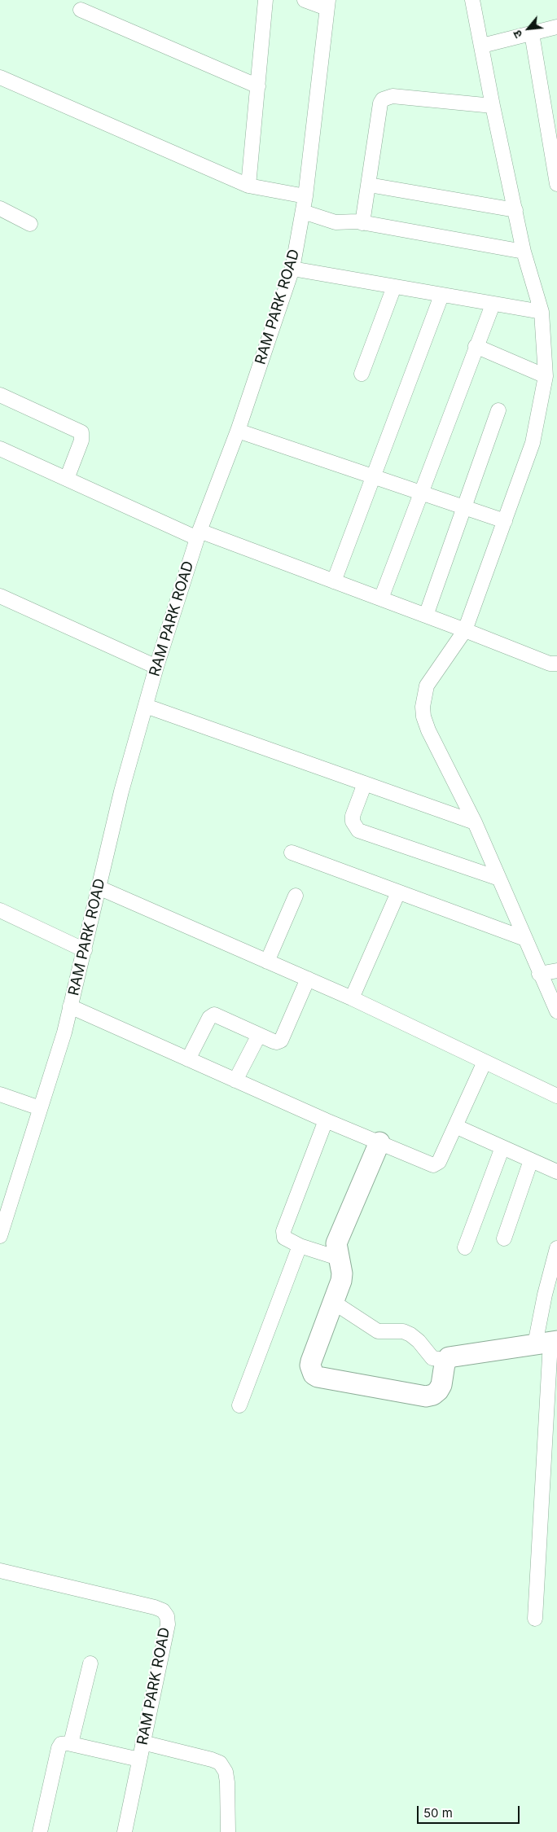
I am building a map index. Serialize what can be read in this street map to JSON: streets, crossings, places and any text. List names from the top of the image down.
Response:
{
  "streets": {
    "street": ["RAM PARK ROAD"]
  },
  "scale_bar": "50 m",
  "north": "bottom left"
}
